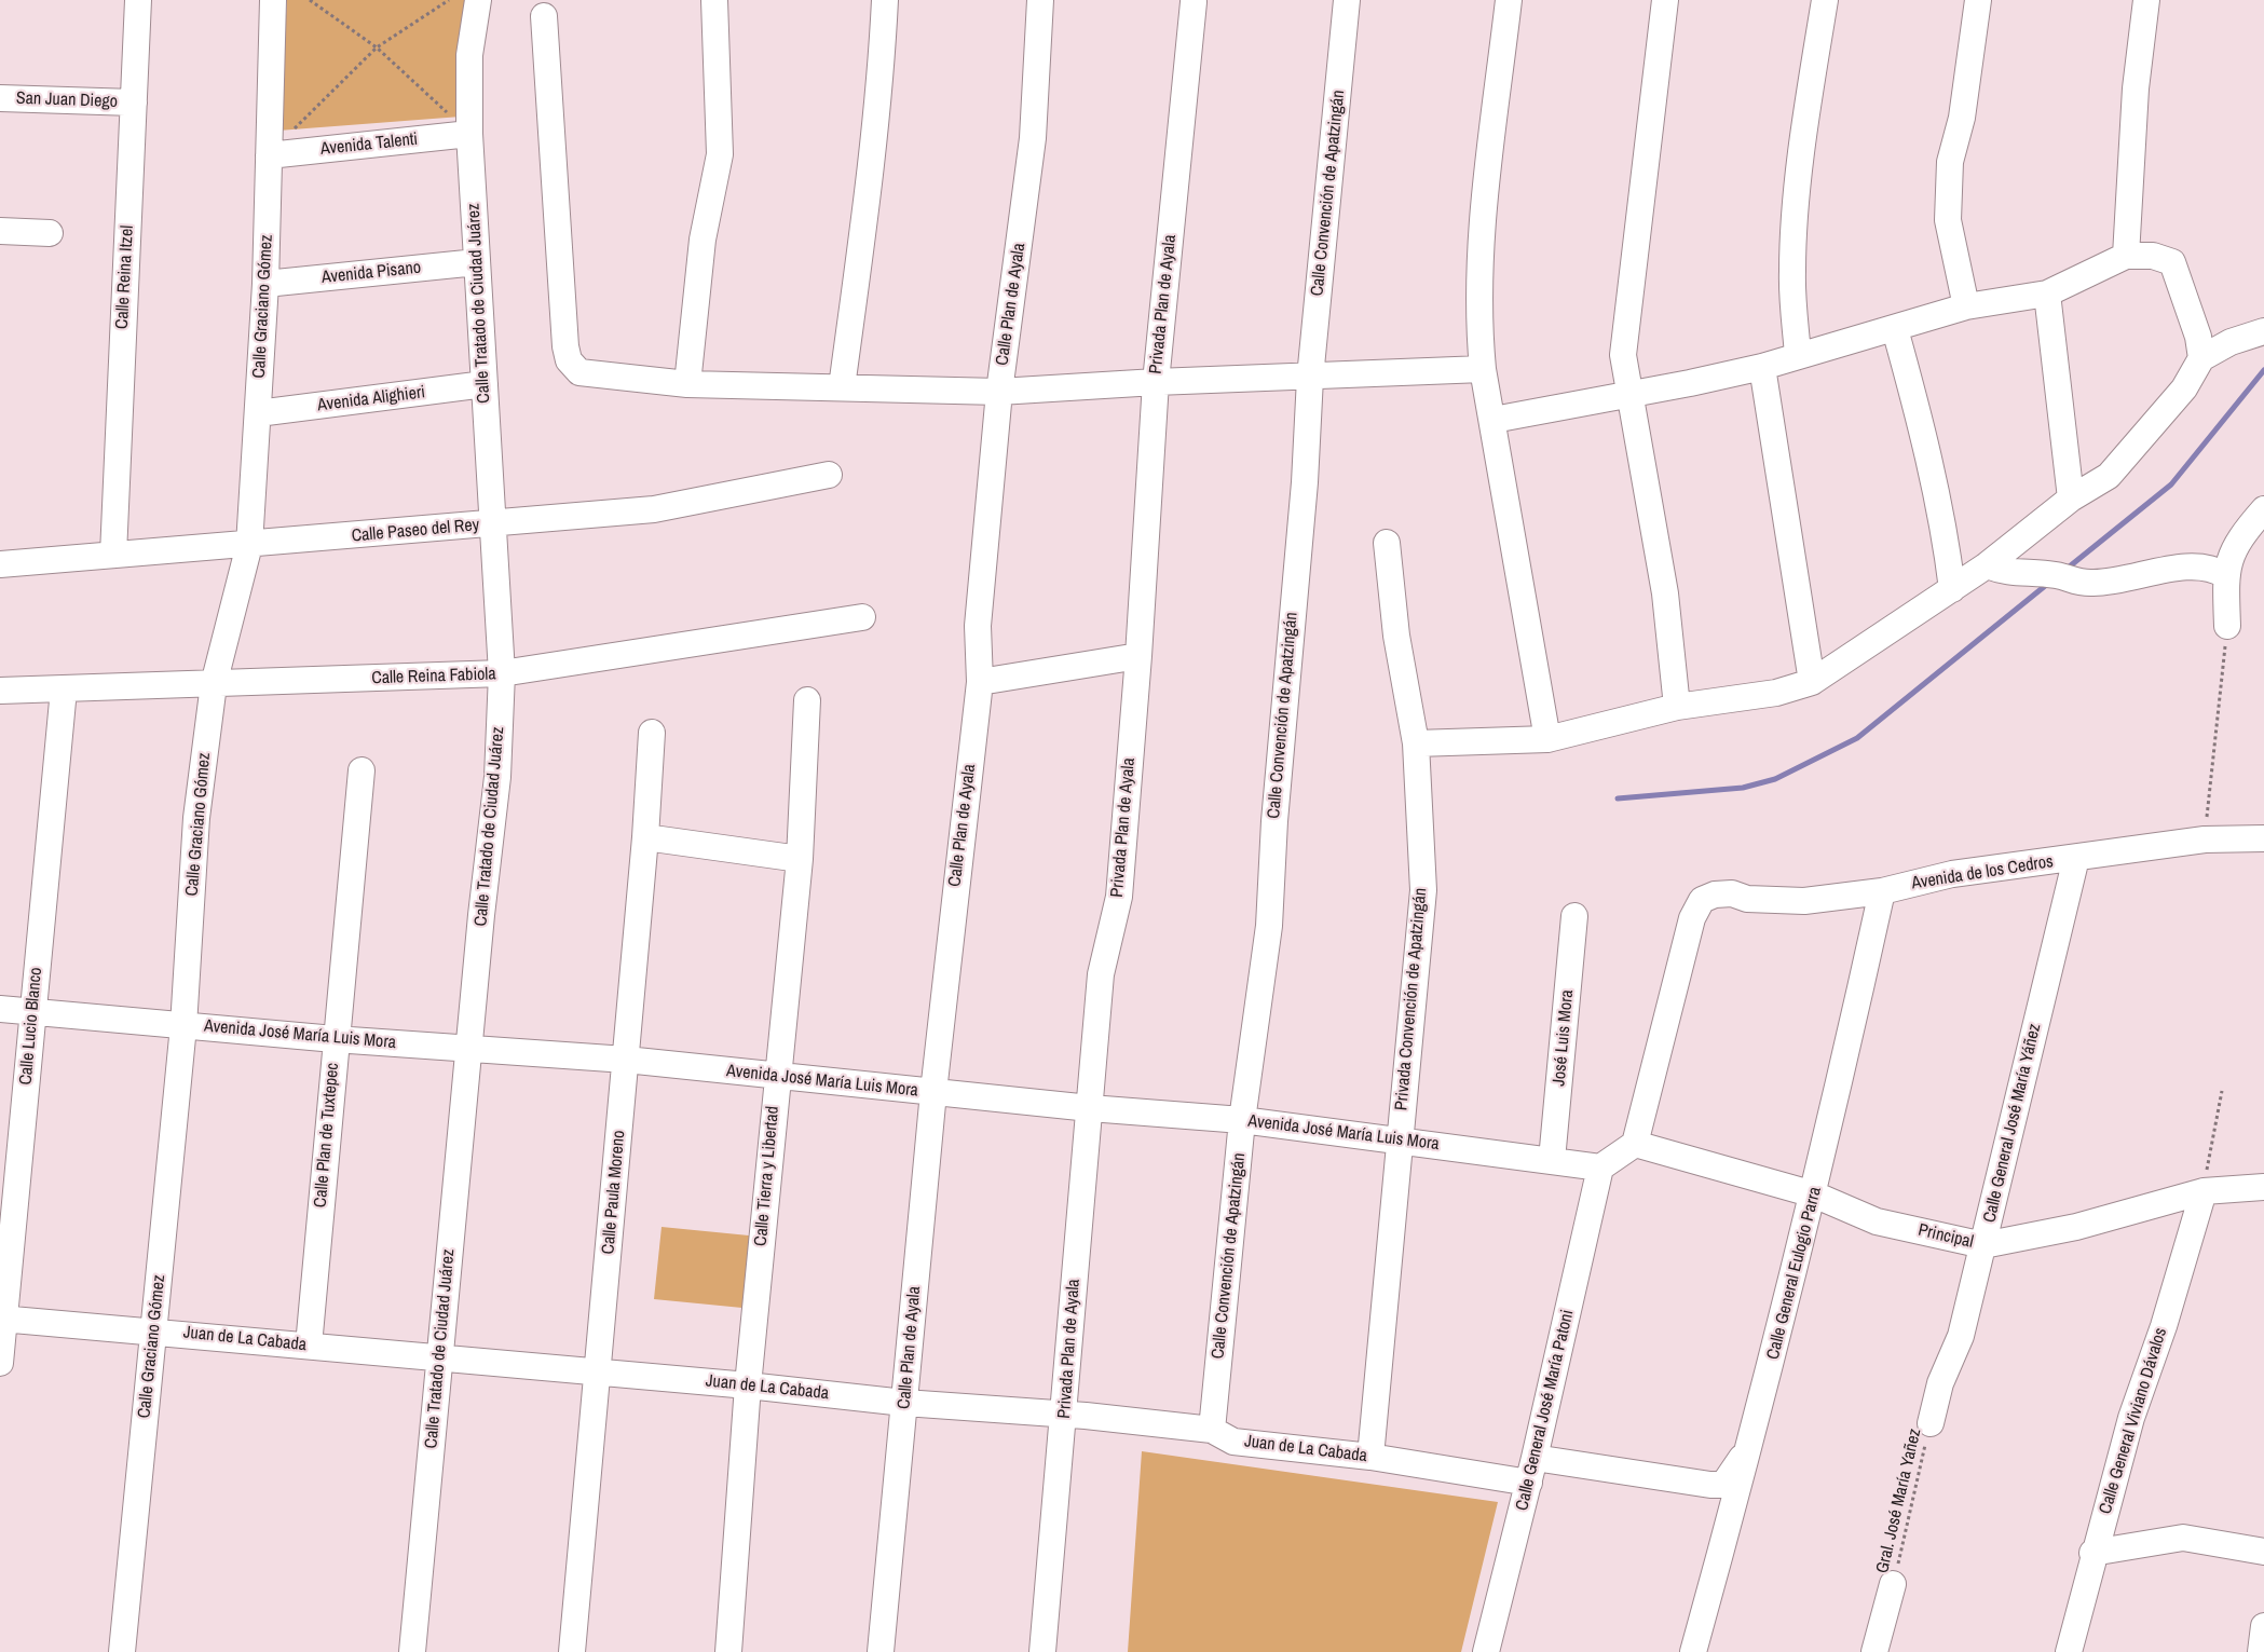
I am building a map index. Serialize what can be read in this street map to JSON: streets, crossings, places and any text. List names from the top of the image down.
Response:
{
  "streets": {
    "street": [
      "San Juan Diego",
      "Avenida Talenti",
      "Calle Convención de Apatzingán",
      "Avenida Pisano",
      "Calle Reina Itzel",
      "Calle Tratado de Ciudad Juárez",
      "Calle Plan de Ayala",
      "Privada Plan de Ayala",
      "Calle Graciano Gómez",
      "Avenida Alighieri",
      "Calle Paseo del Rey",
      "Calle Reina Fabiola",
      "Avenida de los Cedros",
      "Privada Convención de Apatzingán",
      "Calle Lucio Blanco",
      "Avenida José María Luis Mora",
      "José Luis Mora",
      "Calle General José María Yáñez",
      "Calle Plan de Tuxtepec",
      "Calle Tierra y Libertad",
      "Calle Paula Moreno",
      "Principal",
      "Calle General Eulogio Parra",
      "Juan de La Cabada",
      "Calle General José María Patoni",
      "Calle General Viviano Dávalos"
    ],
    "path": ["Gral. José María Yañez"]
  },
  "crossings": [
    ["San Juan Diego", "Calle Reina Itzel"],
    ["Avenida Talenti", "Calle Tratado de Ciudad Juárez"],
    ["Avenida Talenti", "Calle Graciano Gómez"],
    ["Calle Convención de Apatzingán", "Avenida José María Luis Mora"],
    ["Calle Convención de Apatzingán", "Juan de La Cabada"],
    ["Avenida Pisano", "Calle Tratado de Ciudad Juárez"],
    ["Avenida Pisano", "Calle Graciano Gómez"],
    ["Calle Reina Itzel", "Calle Paseo del Rey"],
    ["Calle Tratado de Ciudad Juárez", "Avenida Alighieri"],
    ["Calle Tratado de Ciudad Juárez", "Calle Paseo del Rey"],
    ["Calle Tratado de Ciudad Juárez", "Calle Reina Fabiola"],
    ["Calle Tratado de Ciudad Juárez", "Avenida José María Luis Mora"],
    ["Calle Tratado de Ciudad Juárez", "Juan de La Cabada"],
    ["Calle Plan de Ayala", "Avenida José María Luis Mora"],
    ["Calle Plan de Ayala", "Juan de La Cabada"],
    ["Privada Plan de Ayala", "Avenida José María Luis Mora"],
    ["Privada Plan de Ayala", "Juan de La Cabada"],
    ["Calle Graciano Gómez", "Avenida Alighieri"],
    ["Calle Graciano Gómez", "Calle Paseo del Rey"],
    ["Calle Graciano Gómez", "Calle Reina Fabiola"],
    ["Calle Graciano Gómez", "Avenida José María Luis Mora"],
    ["Calle Graciano Gómez", "Juan de La Cabada"],
    ["Calle Reina Fabiola", "Calle Lucio Blanco"],
    ["Avenida de los Cedros", "Calle General José María Yáñez"],
    ["Avenida de los Cedros", "Principal"],
    ["Avenida de los Cedros", "Calle General Eulogio Parra"],
    ["Privada Convención de Apatzingán", "Avenida José María Luis Mora"],
    ["Privada Convención de Apatzingán", "Juan de La Cabada"],
    ["Calle Lucio Blanco", "Avenida José María Luis Mora"],
    ["Calle Lucio Blanco", "Juan de La Cabada"],
    ["Avenida José María Luis Mora", "José Luis Mora"],
    ["Avenida José María Luis Mora", "Calle Plan de Tuxtepec"],
    ["Avenida José María Luis Mora", "Calle Tierra y Libertad"],
    ["Avenida José María Luis Mora", "Calle Paula Moreno"],
    ["Avenida José María Luis Mora", "Calle General José María Patoni"],
    ["Calle General José María Yáñez", "Principal"],
    ["Calle General José María Yáñez", "Gral. José María Yañez"],
    ["Calle Plan de Tuxtepec", "Juan de La Cabada"],
    ["Calle Tierra y Libertad", "Juan de La Cabada"],
    ["Calle Paula Moreno", "Juan de La Cabada"],
    ["Principal", "Calle General Eulogio Parra"],
    ["Principal", "Calle General Viviano Dávalos"],
    ["Juan de La Cabada", "Calle General José María Patoni"]
  ]
}
